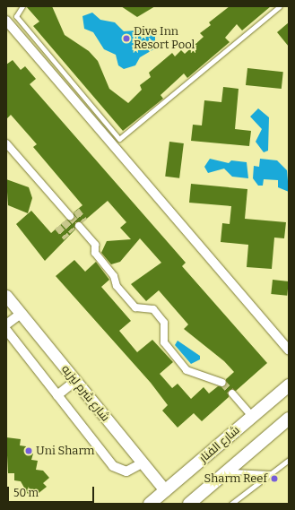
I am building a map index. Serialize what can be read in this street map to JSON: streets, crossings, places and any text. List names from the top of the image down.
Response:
{
  "streets": {
    "main road": ["شارع الفنار"],
    "street": ["شارع شرم ليزيه"]
  },
  "crossings": [
    ["شارع شرم ليزيه", "شارع الفنار"]
  ],
  "places": ["Dive Inn Resort Pool", "Uni Sharm", "Sharm Reef"],
  "scale_bar": "50 m"
}
